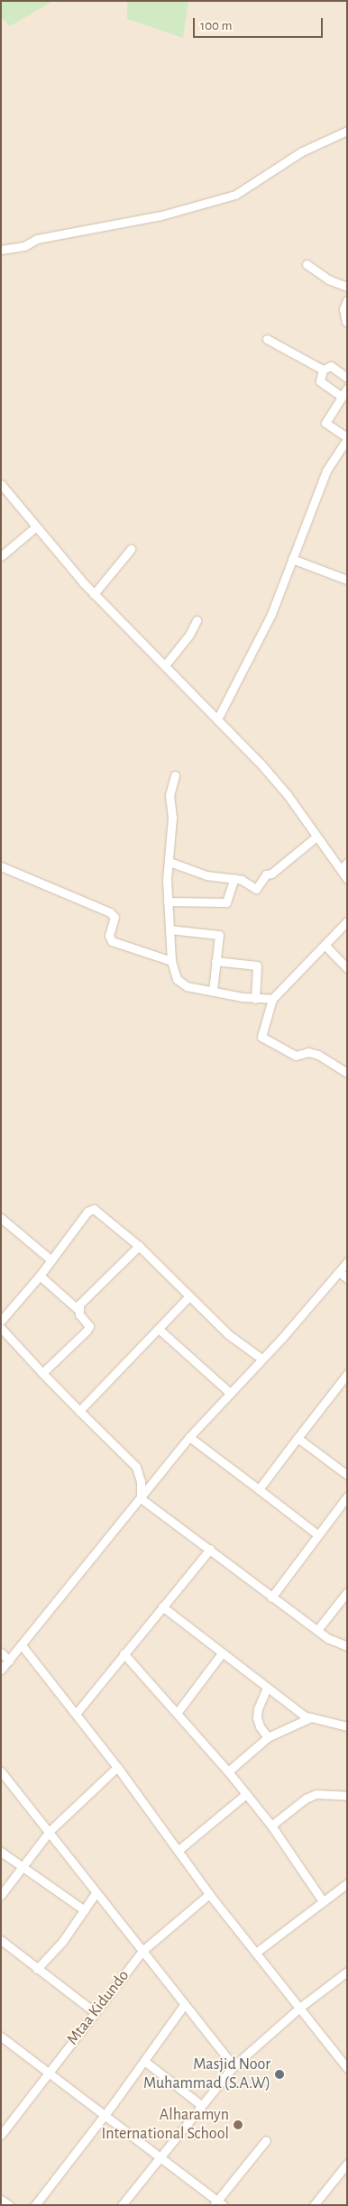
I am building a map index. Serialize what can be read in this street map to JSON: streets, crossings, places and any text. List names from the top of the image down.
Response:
{
  "streets": {
    "street": ["Mtaa Kidundo"]
  },
  "places": ["Masjid Noor Muhammad (S.A.W)", "Alharamyn International School"],
  "scale_bar": "100 m"
}
